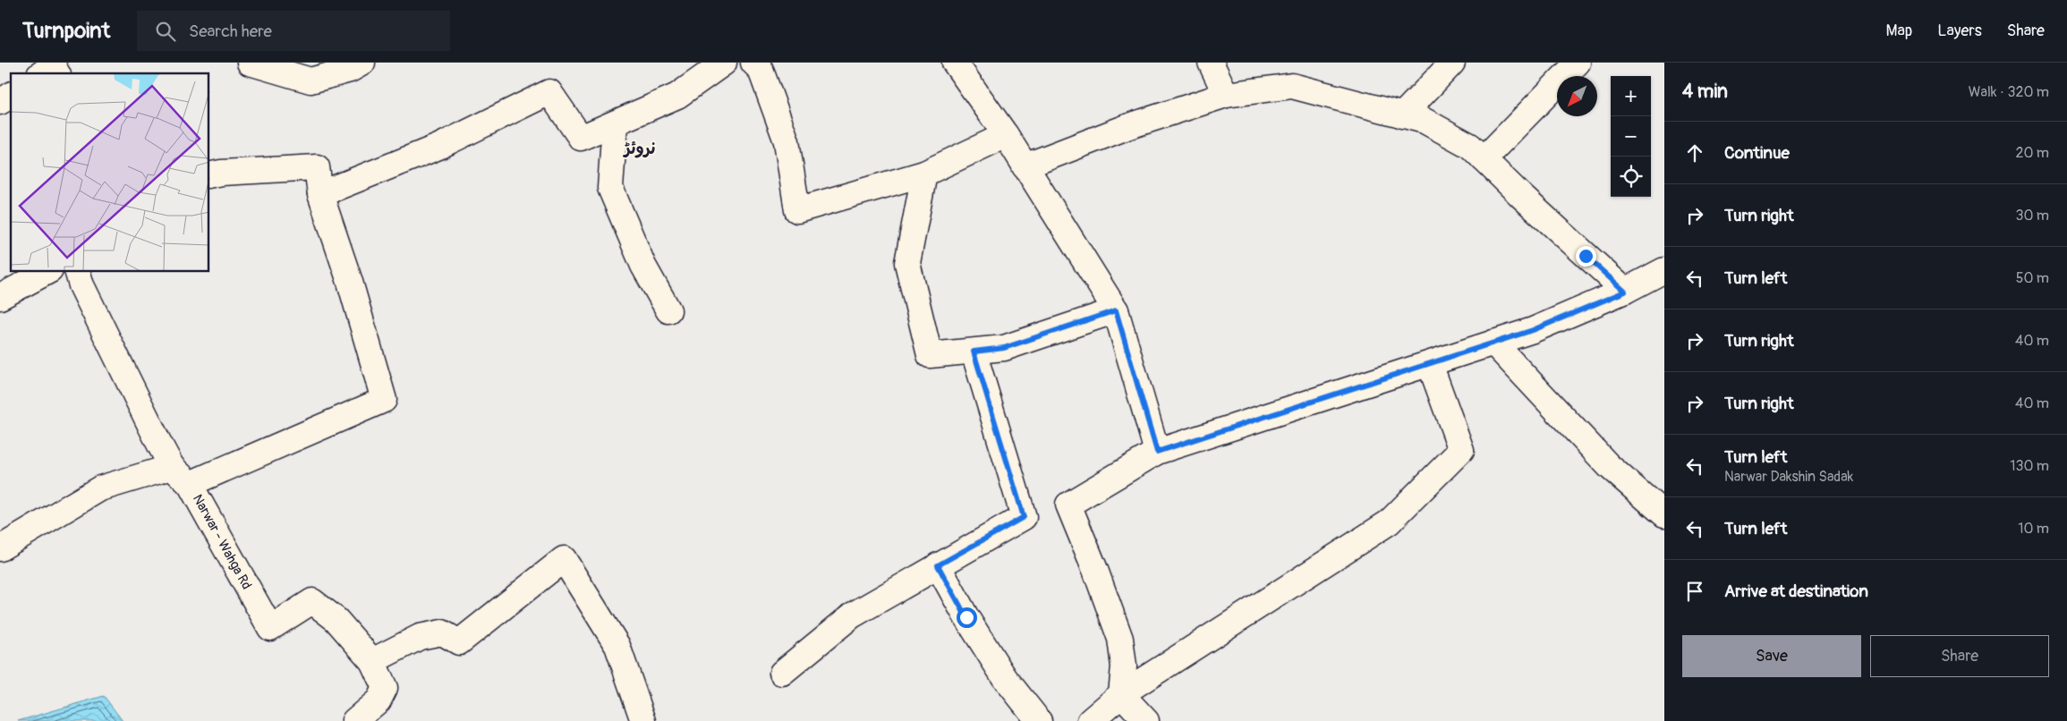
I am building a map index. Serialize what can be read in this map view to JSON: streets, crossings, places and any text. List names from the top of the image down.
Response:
{
  "streets": {
    "street": ["Narwar - Wahga Rd"]
  },
  "districts": ["نروئڑ"],
  "north": "bottom left",
  "page": {
    "header": "Turnpoint",
    "search": "Search here",
    "nav": ["Map", "Layers", "Share"],
    "heading": ["4 min", "Walk · 320 m"],
    "map_buttons": ["+", "−"],
    "list": [
      ["Continue", "20 m"],
      ["Turn right", "30 m"],
      ["Turn left", "50 m"],
      ["Turn right", "40 m"],
      ["Turn right", "40 m"],
      ["Turn left", "Narwar Dakshin Sadak", "130 m"],
      ["Turn left", "10 m"],
      "Arrive at destination"
    ],
    "buttons": ["Save", "Share"]
  }
}
